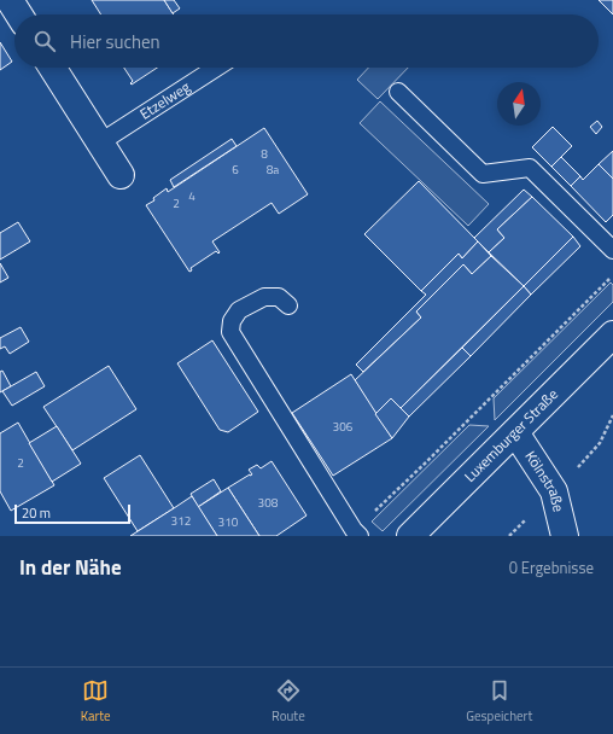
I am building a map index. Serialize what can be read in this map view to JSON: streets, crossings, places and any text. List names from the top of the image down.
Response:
{
  "streets": {
    "street": ["Luxemburger Straße", "Kölnstraße"],
    "lane": ["Etzelweg"]
  },
  "crossings": [
    ["Luxemburger Straße", "Kölnstraße"]
  ],
  "house_numbers": [
    "8",
    "6",
    "8a",
    "4",
    "2",
    "306",
    "2",
    "308",
    "312",
    "310"
  ],
  "scale_bar": "20 m",
  "north": "top",
  "page": {
    "search": "Hier suchen",
    "scale": "20 m",
    "heading": ["In der Nähe", "0 Ergebnisse"],
    "nav": ["Karte", "Route", "Gespeichert"]
  }
}
